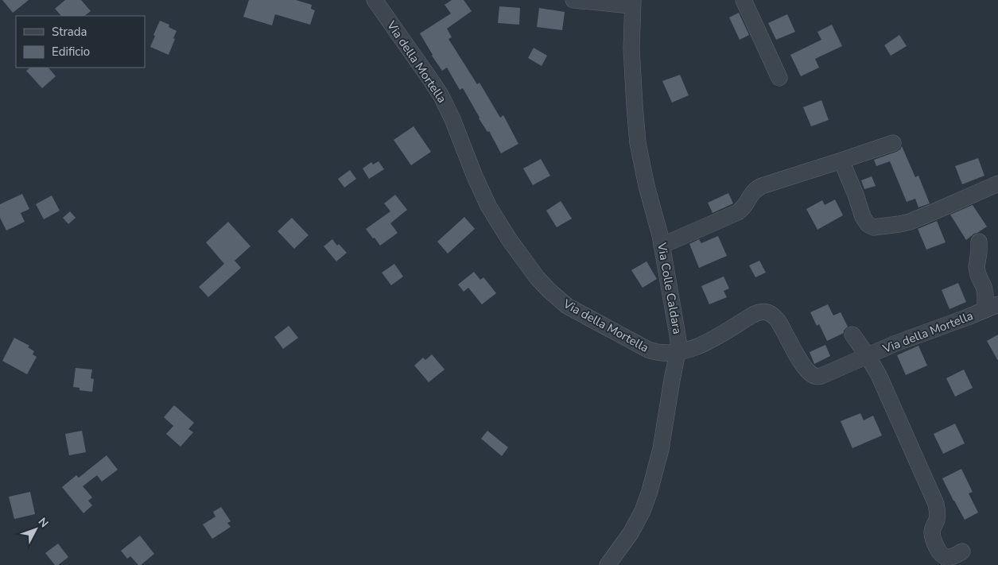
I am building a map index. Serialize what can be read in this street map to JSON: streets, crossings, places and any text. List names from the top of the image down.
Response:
{
  "streets": {
    "street": ["Via della Mortella", "Via Colle Caldara"]
  },
  "crossings": [
    ["Via della Mortella", "Via Colle Caldara"]
  ],
  "legend": ["Strada", "Edificio"],
  "north": "top right"
}
